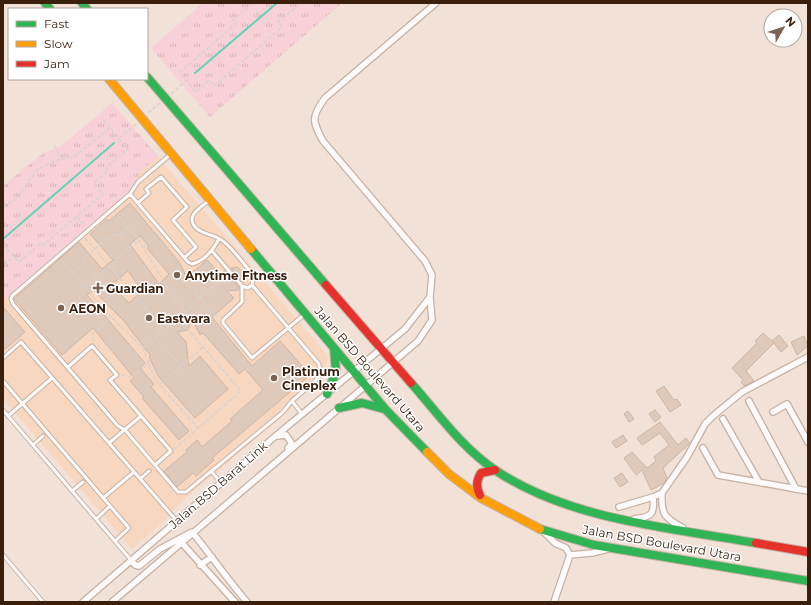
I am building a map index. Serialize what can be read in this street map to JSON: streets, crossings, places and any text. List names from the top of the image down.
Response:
{
  "streets": {
    "main road": ["Jalan BSD Boulevard Utara"],
    "street": ["Jalan BSD Barat Link"]
  },
  "crossings": [
    ["Jalan BSD Boulevard Utara", "Jalan BSD Barat Link"]
  ],
  "places": {
    "other": [
      "Anytime Fitness",
      "AEON",
      "Eastvara",
      "Platinum Cineplex"
    ],
    "health": ["Guardian"]
  },
  "legend": ["Fast", "Slow", "Jam"],
  "north": "top right"
}
